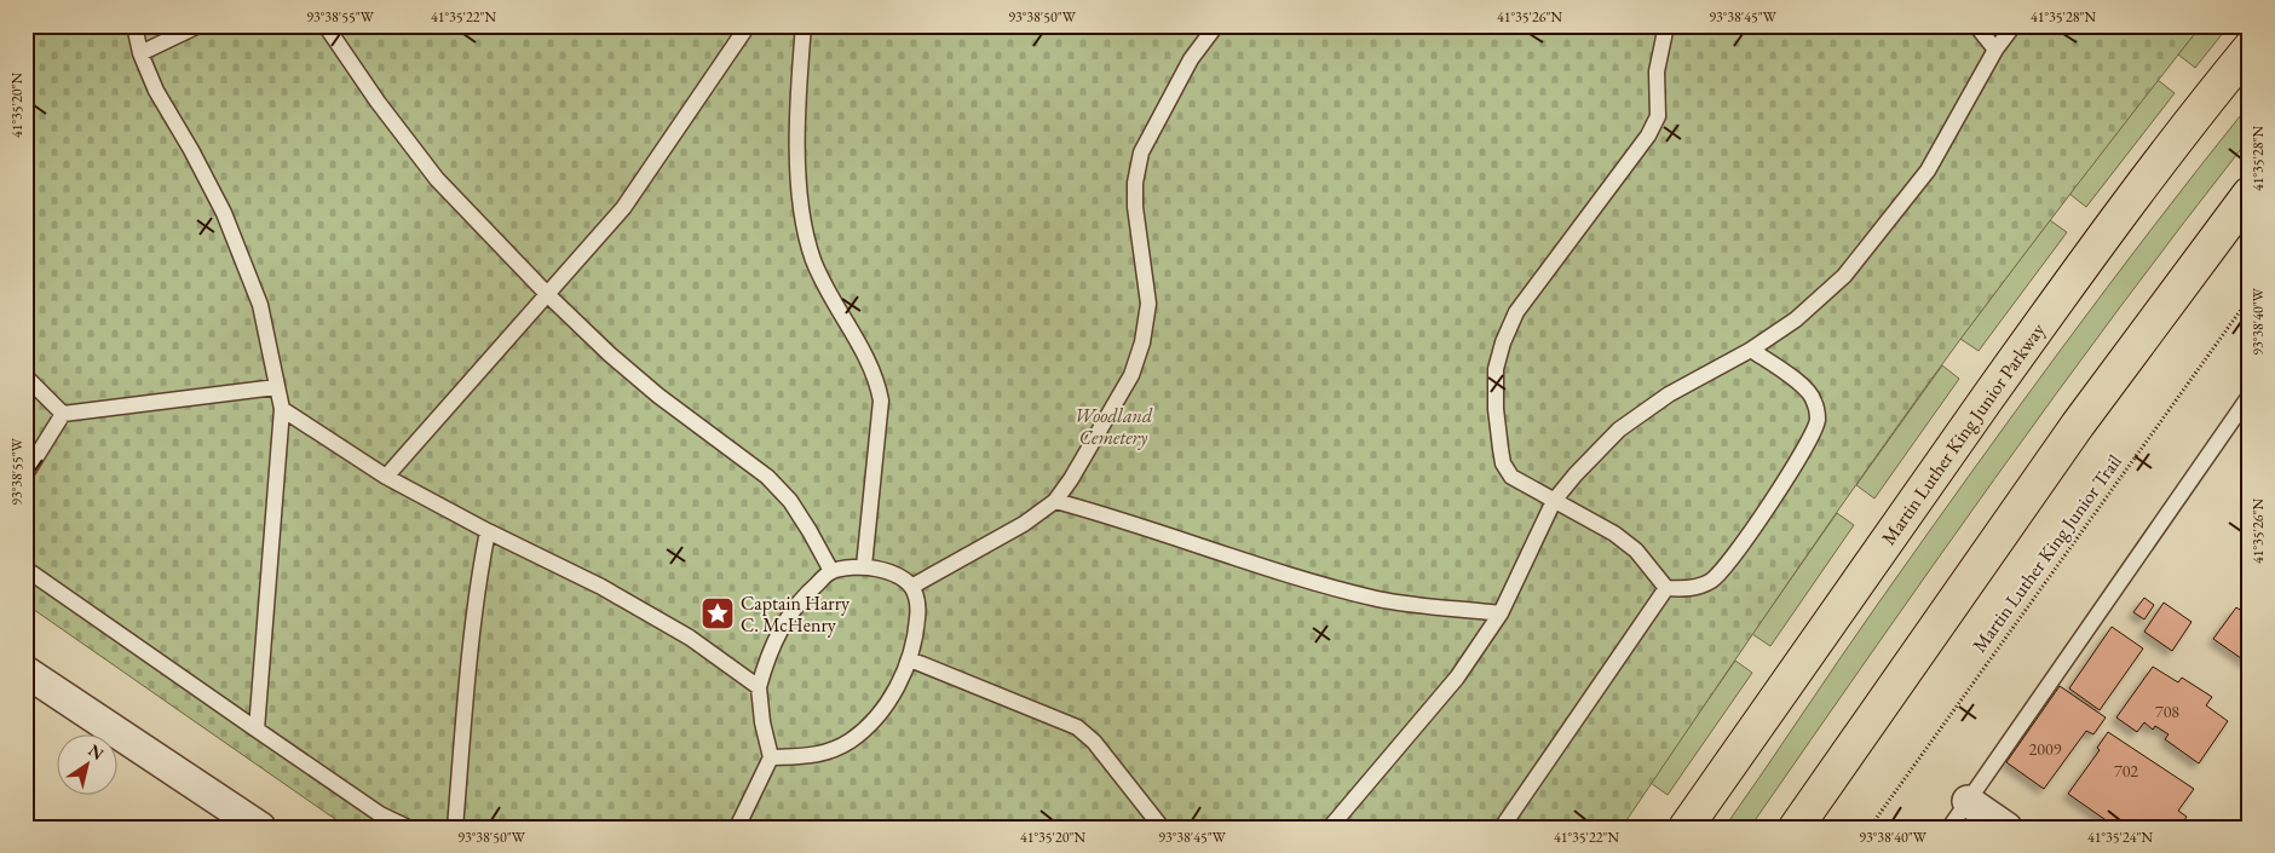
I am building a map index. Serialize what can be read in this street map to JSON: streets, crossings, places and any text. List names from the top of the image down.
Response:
{
  "streets": {
    "main road": ["Martin Luther King Junior Parkway"],
    "path": ["Martin Luther King Junior Trail"]
  },
  "parks": ["Woodland Cemetery"],
  "places": {
    "place": ["Captain Harry C. McHenry"]
  },
  "house_numbers": ["708", "2009", "702"],
  "north": "top right",
  "coordinates": [
    "93°38'55\"W",
    "41°35'22\"N",
    "93°38'50\"W",
    "41°35'26\"N",
    "93°38'45\"W",
    "41°35'28\"N",
    "41°35'20\"N",
    "93°38'40\"W",
    "41°35'24\"N"
  ]
}
